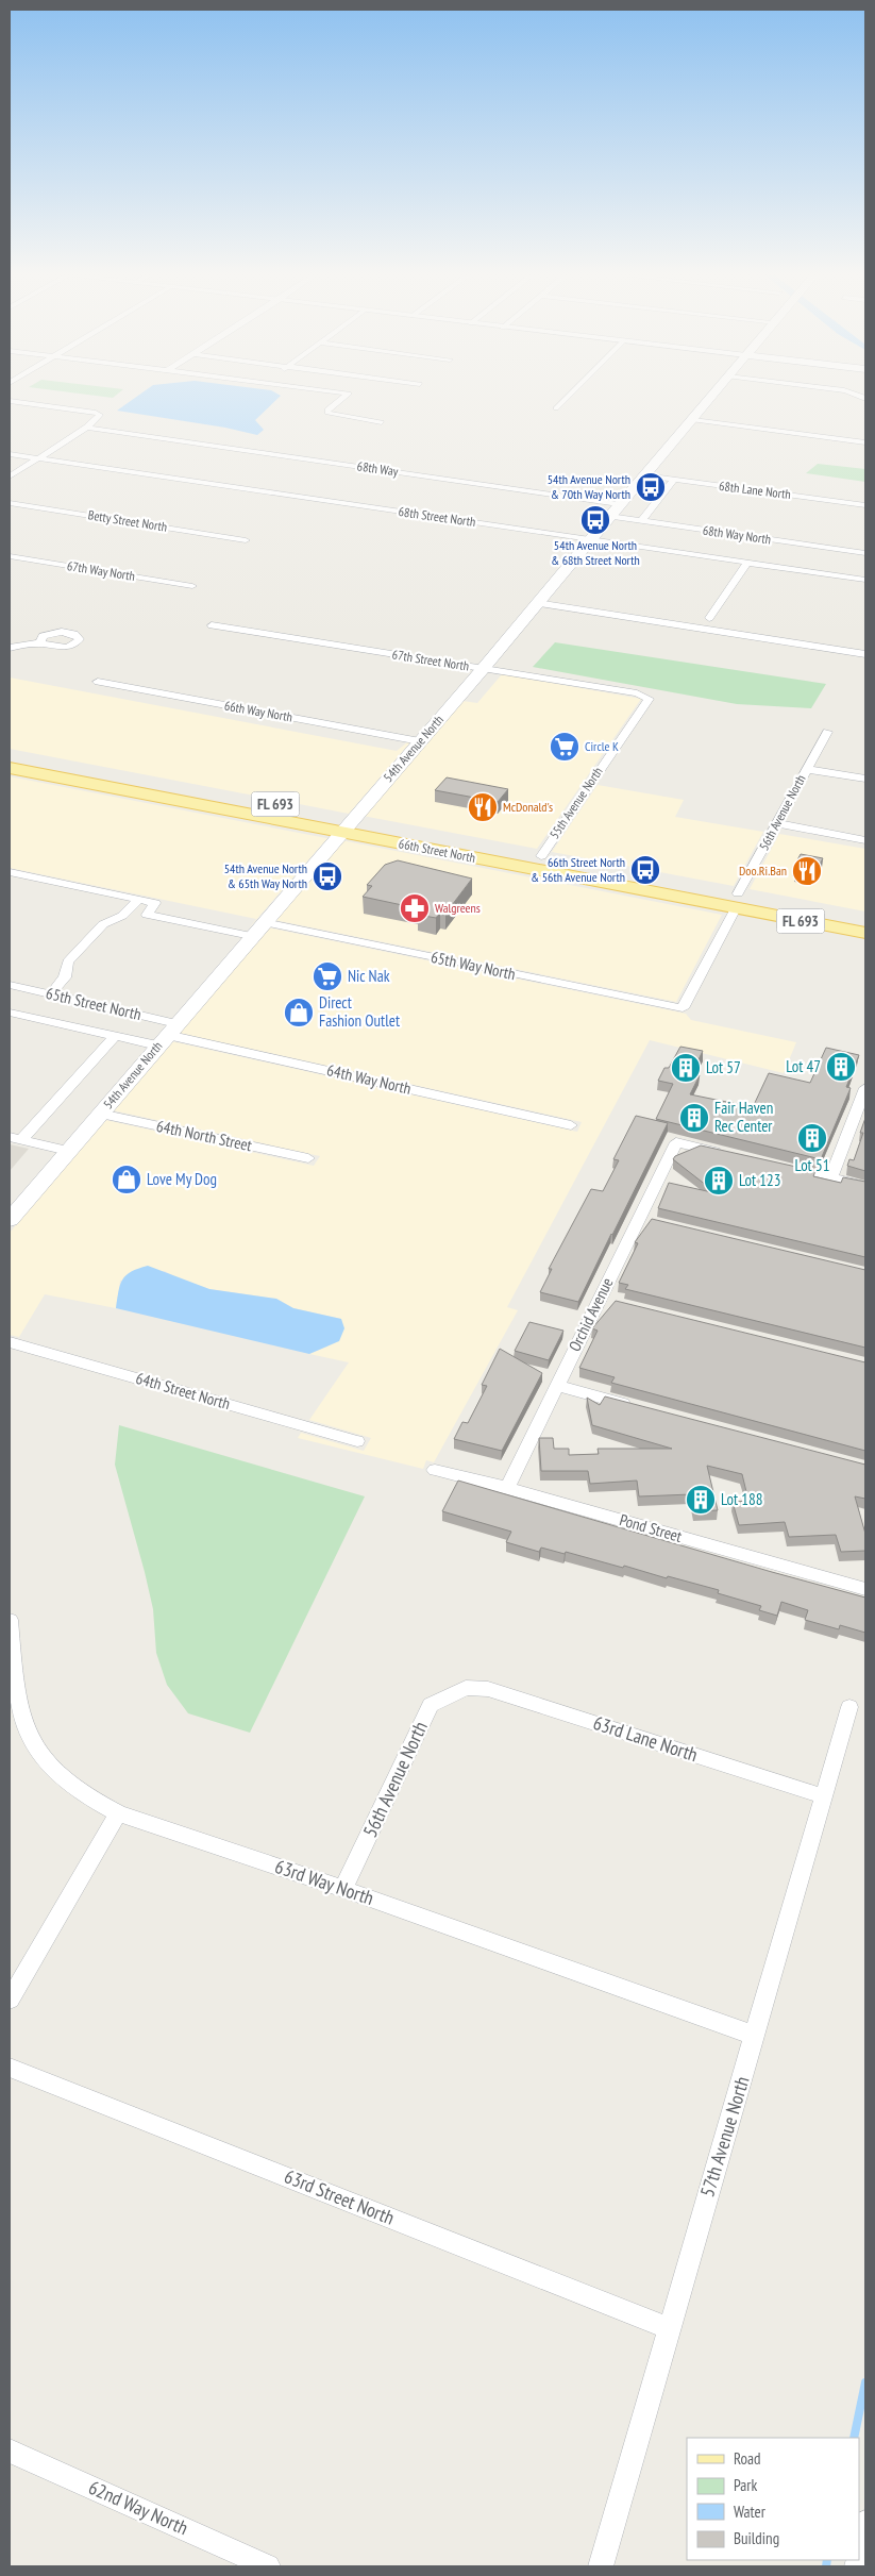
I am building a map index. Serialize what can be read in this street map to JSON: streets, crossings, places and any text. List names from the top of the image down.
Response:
{
  "streets": {
    "main road": ["54th Avenue North", "FL 693", "66th Street North"],
    "street": [
      "68th Way",
      "68th Lane North",
      "68th Street North",
      "Betty Street North",
      "68th Way North",
      "67th Way North",
      "67th Street North",
      "66th Way North",
      "55th Avenue North",
      "56th Avenue North",
      "65th Way North",
      "65th Street North",
      "64th Way North",
      "64th North Street",
      "Orchid Avenue",
      "64th Street North",
      "Pond Street",
      "63rd Lane North",
      "63rd Way North",
      "57th Avenue North",
      "63rd Street North",
      "62nd Way North"
    ]
  },
  "crossings": [
    ["68th Way", "54th Avenue North"],
    ["68th Lane North", "54th Avenue North"],
    ["68th Street North", "54th Avenue North"],
    ["68th Way North", "54th Avenue North"],
    ["67th Street North", "54th Avenue North"],
    ["67th Street North", "55th Avenue North"],
    ["66th Way North", "54th Avenue North"],
    ["54th Avenue North", "66th Street North"],
    ["54th Avenue North", "65th Way North"],
    ["54th Avenue North", "65th Street North"],
    ["54th Avenue North", "64th Way North"],
    ["54th Avenue North", "64th North Street"],
    ["55th Avenue North", "66th Street North"],
    ["56th Avenue North", "66th Street North"],
    ["56th Avenue North", "65th Way North"],
    ["56th Avenue North", "63rd Lane North"],
    ["56th Avenue North", "63rd Way North"],
    ["65th Street North", "64th Way North"],
    ["Orchid Avenue", "Pond Street"],
    ["63rd Lane North", "57th Avenue North"],
    ["63rd Way North", "57th Avenue North"],
    ["57th Avenue North", "63rd Street North"]
  ],
  "places": {
    "bus stop": [
      "54th Avenue North & 70th Way North",
      "54th Avenue North & 68th Street North",
      "66th Street North & 56th Avenue North",
      "54th Avenue North & 65th Way North"
    ],
    "supermarket": ["Circle K", "Nic Nak"],
    "restaurant": ["McDonald's", "Doo.Ri.Ban"],
    "pharmacy": ["Walgreens"],
    "shop": ["Direct Fashion Outlet", "Love My Dog"],
    "building": [
      "Lot 47",
      "Lot 57",
      "Fair Haven Rec Center",
      "Lot 51",
      "Lot 123",
      "Lot 188"
    ]
  },
  "legend": [
    "Road",
    "Park",
    "Water",
    "Building"
  ]
}
